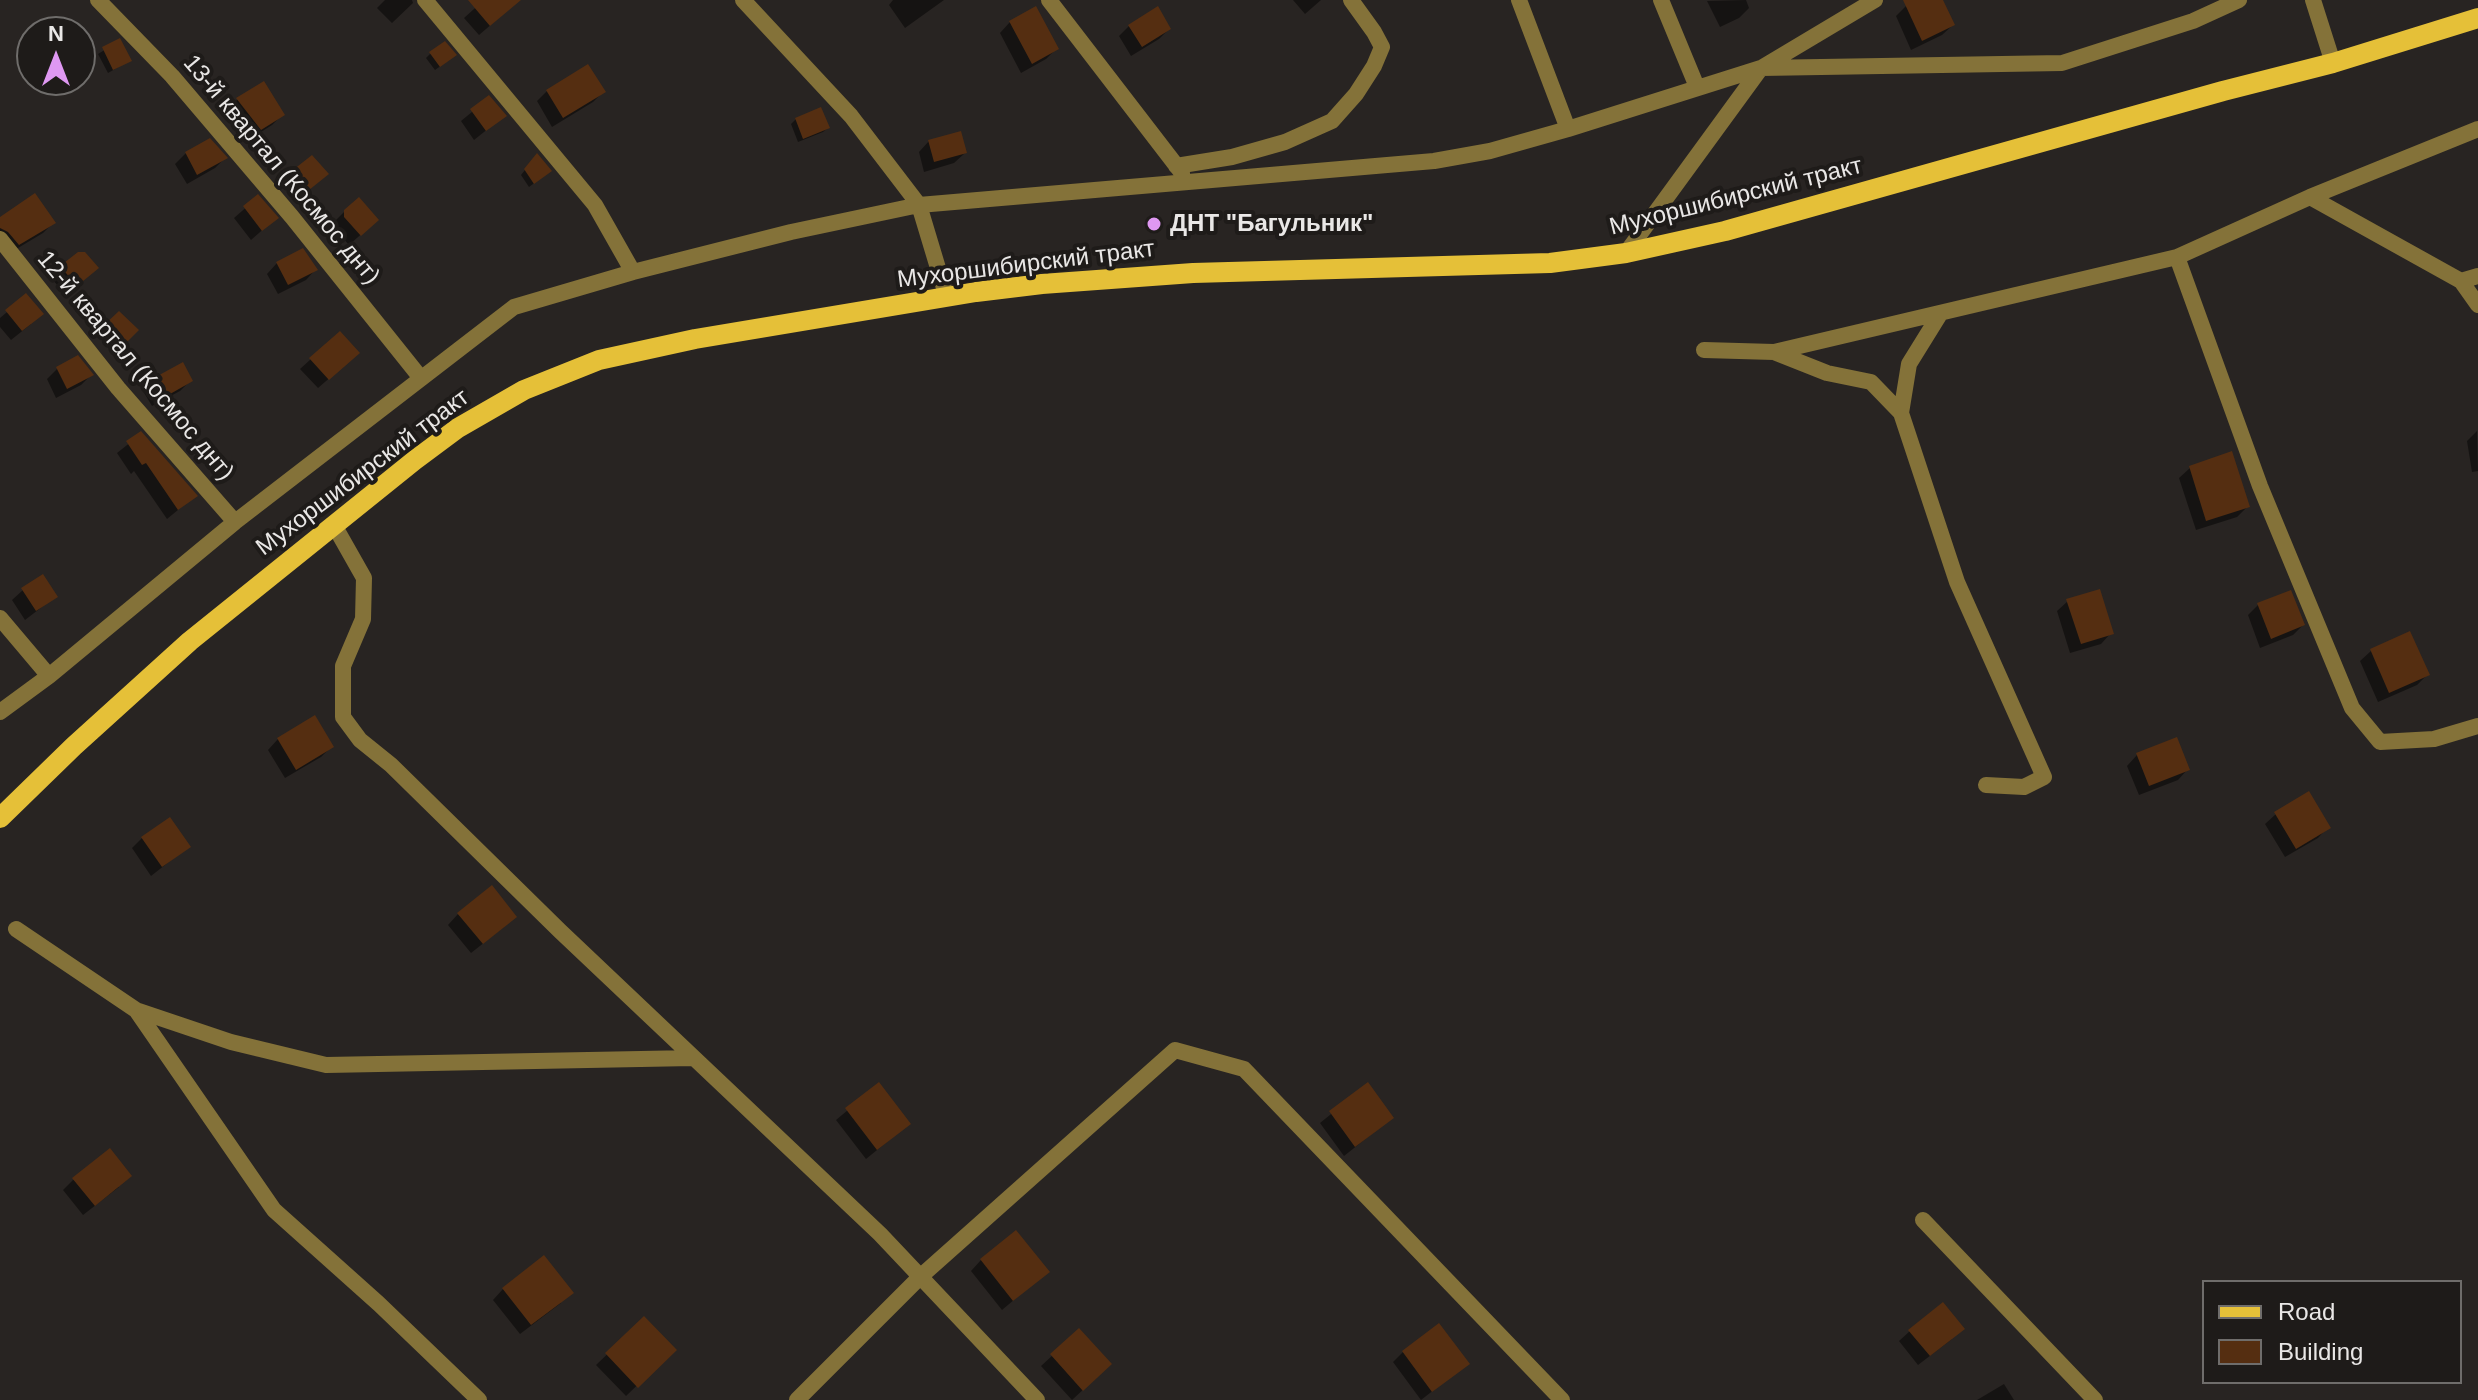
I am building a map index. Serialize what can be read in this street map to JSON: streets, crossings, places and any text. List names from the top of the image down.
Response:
{
  "streets": {
    "main road": ["Мухоршибирский тракт"],
    "street": ["13-й квартал (Космос днт)", "12-й квартал (Космос днт)"]
  },
  "places": ["ДНТ \"Багульник\""],
  "legend": ["Road", "Building"],
  "north": "top"
}
